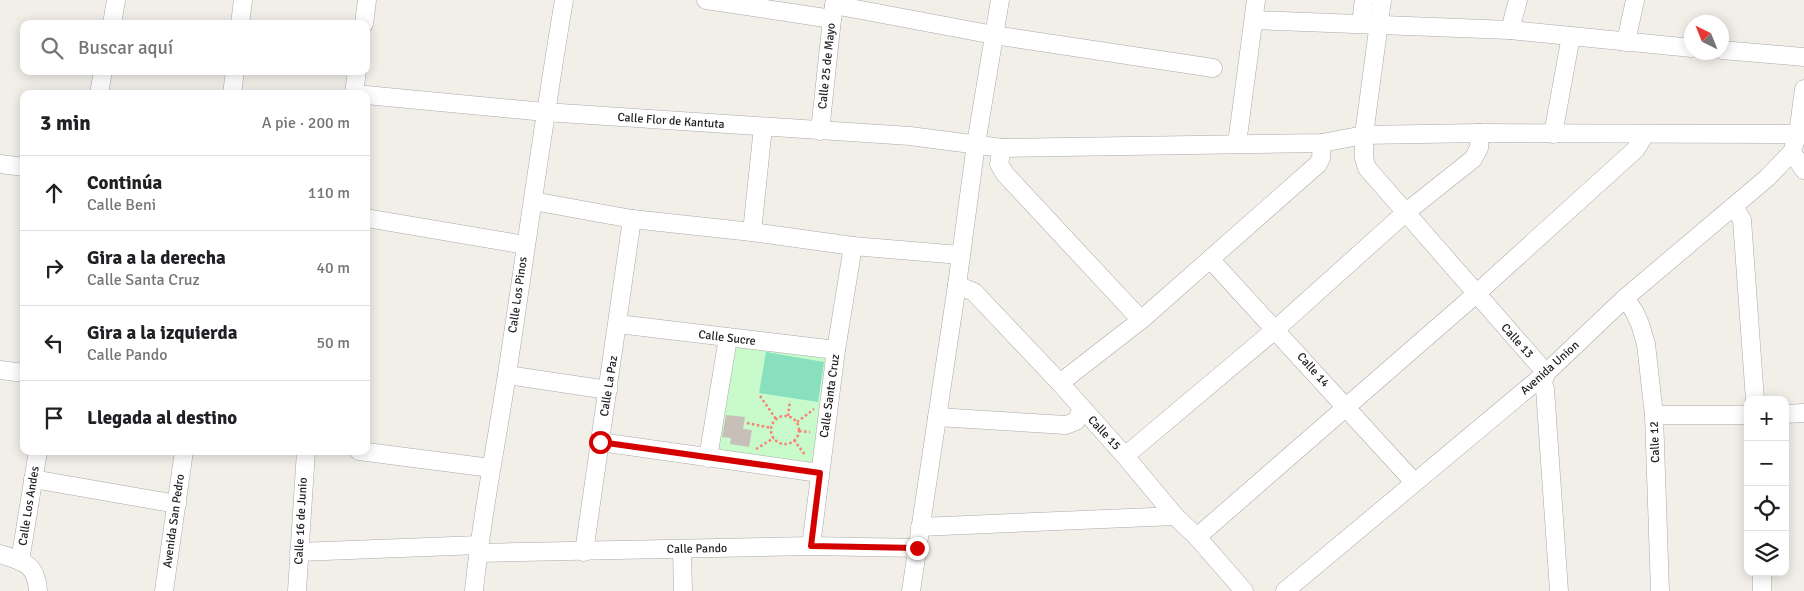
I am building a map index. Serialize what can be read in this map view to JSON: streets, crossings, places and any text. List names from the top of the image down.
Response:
{
  "streets": {
    "street": [
      "Calle 25 de Mayo",
      "Calle Flor de Kantuta",
      "Calle Los Pinos",
      "Calle Sucre",
      "Calle 13",
      "Avenida Union",
      "Calle 14",
      "Calle La Paz",
      "Calle Santa Cruz",
      "Calle 15",
      "Calle 12",
      "Calle Los Andes",
      "Avenida San Pedro",
      "Calle 16 de Junio",
      "Calle Pando"
    ]
  },
  "crossings": [
    ["Calle 25 de Mayo", "Calle Flor de Kantuta"],
    ["Calle Flor de Kantuta", "Calle Los Pinos"],
    ["Calle Flor de Kantuta", "Calle 13"],
    ["Calle Los Pinos", "Calle Pando"],
    ["Calle Sucre", "Calle La Paz"],
    ["Calle Sucre", "Calle Santa Cruz"],
    ["Calle 13", "Avenida Union"],
    ["Avenida Union", "Calle 14"],
    ["Avenida Union", "Calle 12"],
    ["Calle La Paz", "Calle Pando"],
    ["Calle Santa Cruz", "Calle Pando"],
    ["Calle 16 de Junio", "Calle Pando"]
  ],
  "north": "top left",
  "page": {
    "search": "Buscar aquí",
    "heading": ["3 min", "A pie · 200 m"],
    "list": [
      ["Continúa", "Calle Beni", "110 m"],
      ["Gira a la derecha", "Calle Santa Cruz", "40 m"],
      ["Gira a la izquierda", "Calle Pando", "50 m"],
      "Llegada al destino"
    ],
    "map_buttons": ["+", "−"]
  }
}
